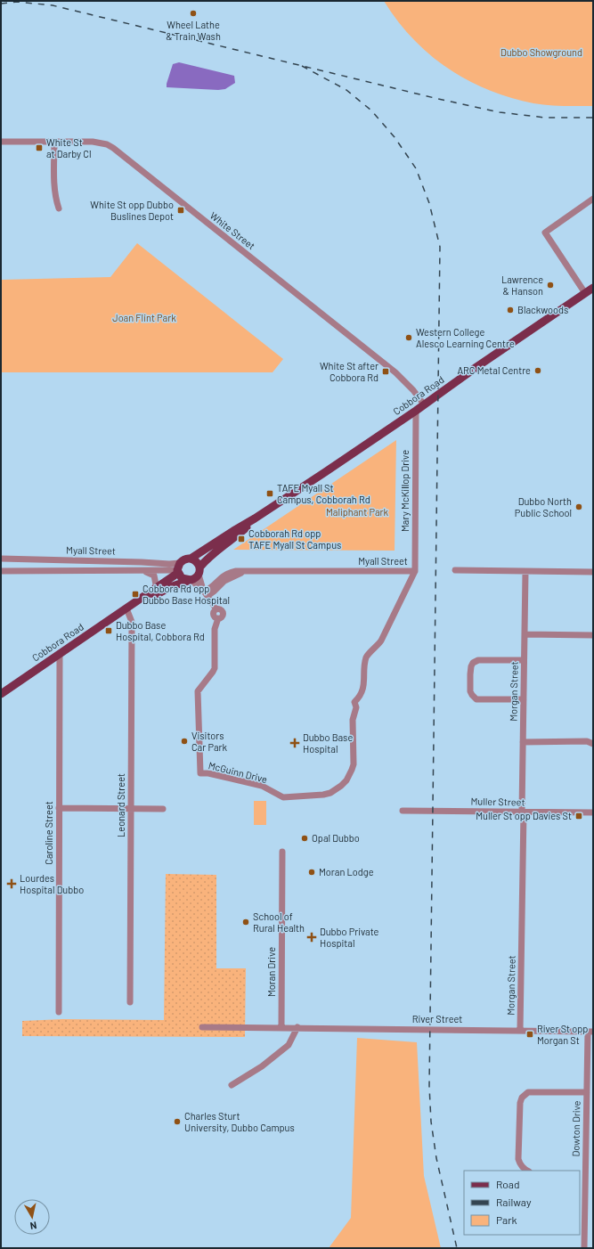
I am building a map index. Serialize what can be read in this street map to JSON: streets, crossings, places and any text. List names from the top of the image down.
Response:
{
  "streets": {
    "main road": ["Cobbora Road"],
    "street": [
      "White Street",
      "Mary McKillop Drive",
      "Myall Street",
      "Morgan Street",
      "McGuinn Drive",
      "Muller Street",
      "Leonard Street",
      "Caroline Street",
      "Moran Drive",
      "River Street",
      "Dowton Drive"
    ]
  },
  "crossings": [
    ["White Street", "Cobbora Road"],
    ["Cobbora Road", "Mary McKillop Drive"],
    ["Cobbora Road", "Myall Street"],
    ["Cobbora Road", "Leonard Street"],
    ["Cobbora Road", "Caroline Street"],
    ["Mary McKillop Drive", "Myall Street"],
    ["Mary McKillop Drive", "McGuinn Drive"],
    ["Myall Street", "McGuinn Drive"],
    ["Morgan Street", "Muller Street"],
    ["Morgan Street", "River Street"],
    ["Moran Drive", "River Street"],
    ["River Street", "Dowton Drive"]
  ],
  "parks": ["Dubbo Showground", "Joan Flint Park", "Maliphant Park"],
  "places": {
    "other": [
      "Wheel Lathe & Train Wash",
      "Lawrence & Hanson",
      "Blackwoods",
      "Western College Alesco Learning Centre",
      "ARC Metal Centre",
      "Dubbo North Public School",
      "Visitors Car Park",
      "Opal Dubbo",
      "Moran Lodge",
      "School of Rural Health",
      "Charles Sturt University, Dubbo Campus"
    ],
    "transit": [
      "White St at Darby Cl",
      "White St opp Dubbo Buslines Depot",
      "White St after Cobbora Rd",
      "TAFE Myall St Campus, Cobborah Rd",
      "Cobborah Rd opp TAFE Myall St Campus",
      "Cobbora Rd opp Dubbo Base Hospital",
      "Dubbo Base Hospital, Cobbora Rd",
      "Muller St opp Davies St",
      "River St opp Morgan St"
    ],
    "health": ["Dubbo Base Hospital", "Lourdes Hospital Dubbo", "Dubbo Private Hospital"]
  },
  "legend": ["Road", "Railway", "Park"],
  "north": "bottom"
}
